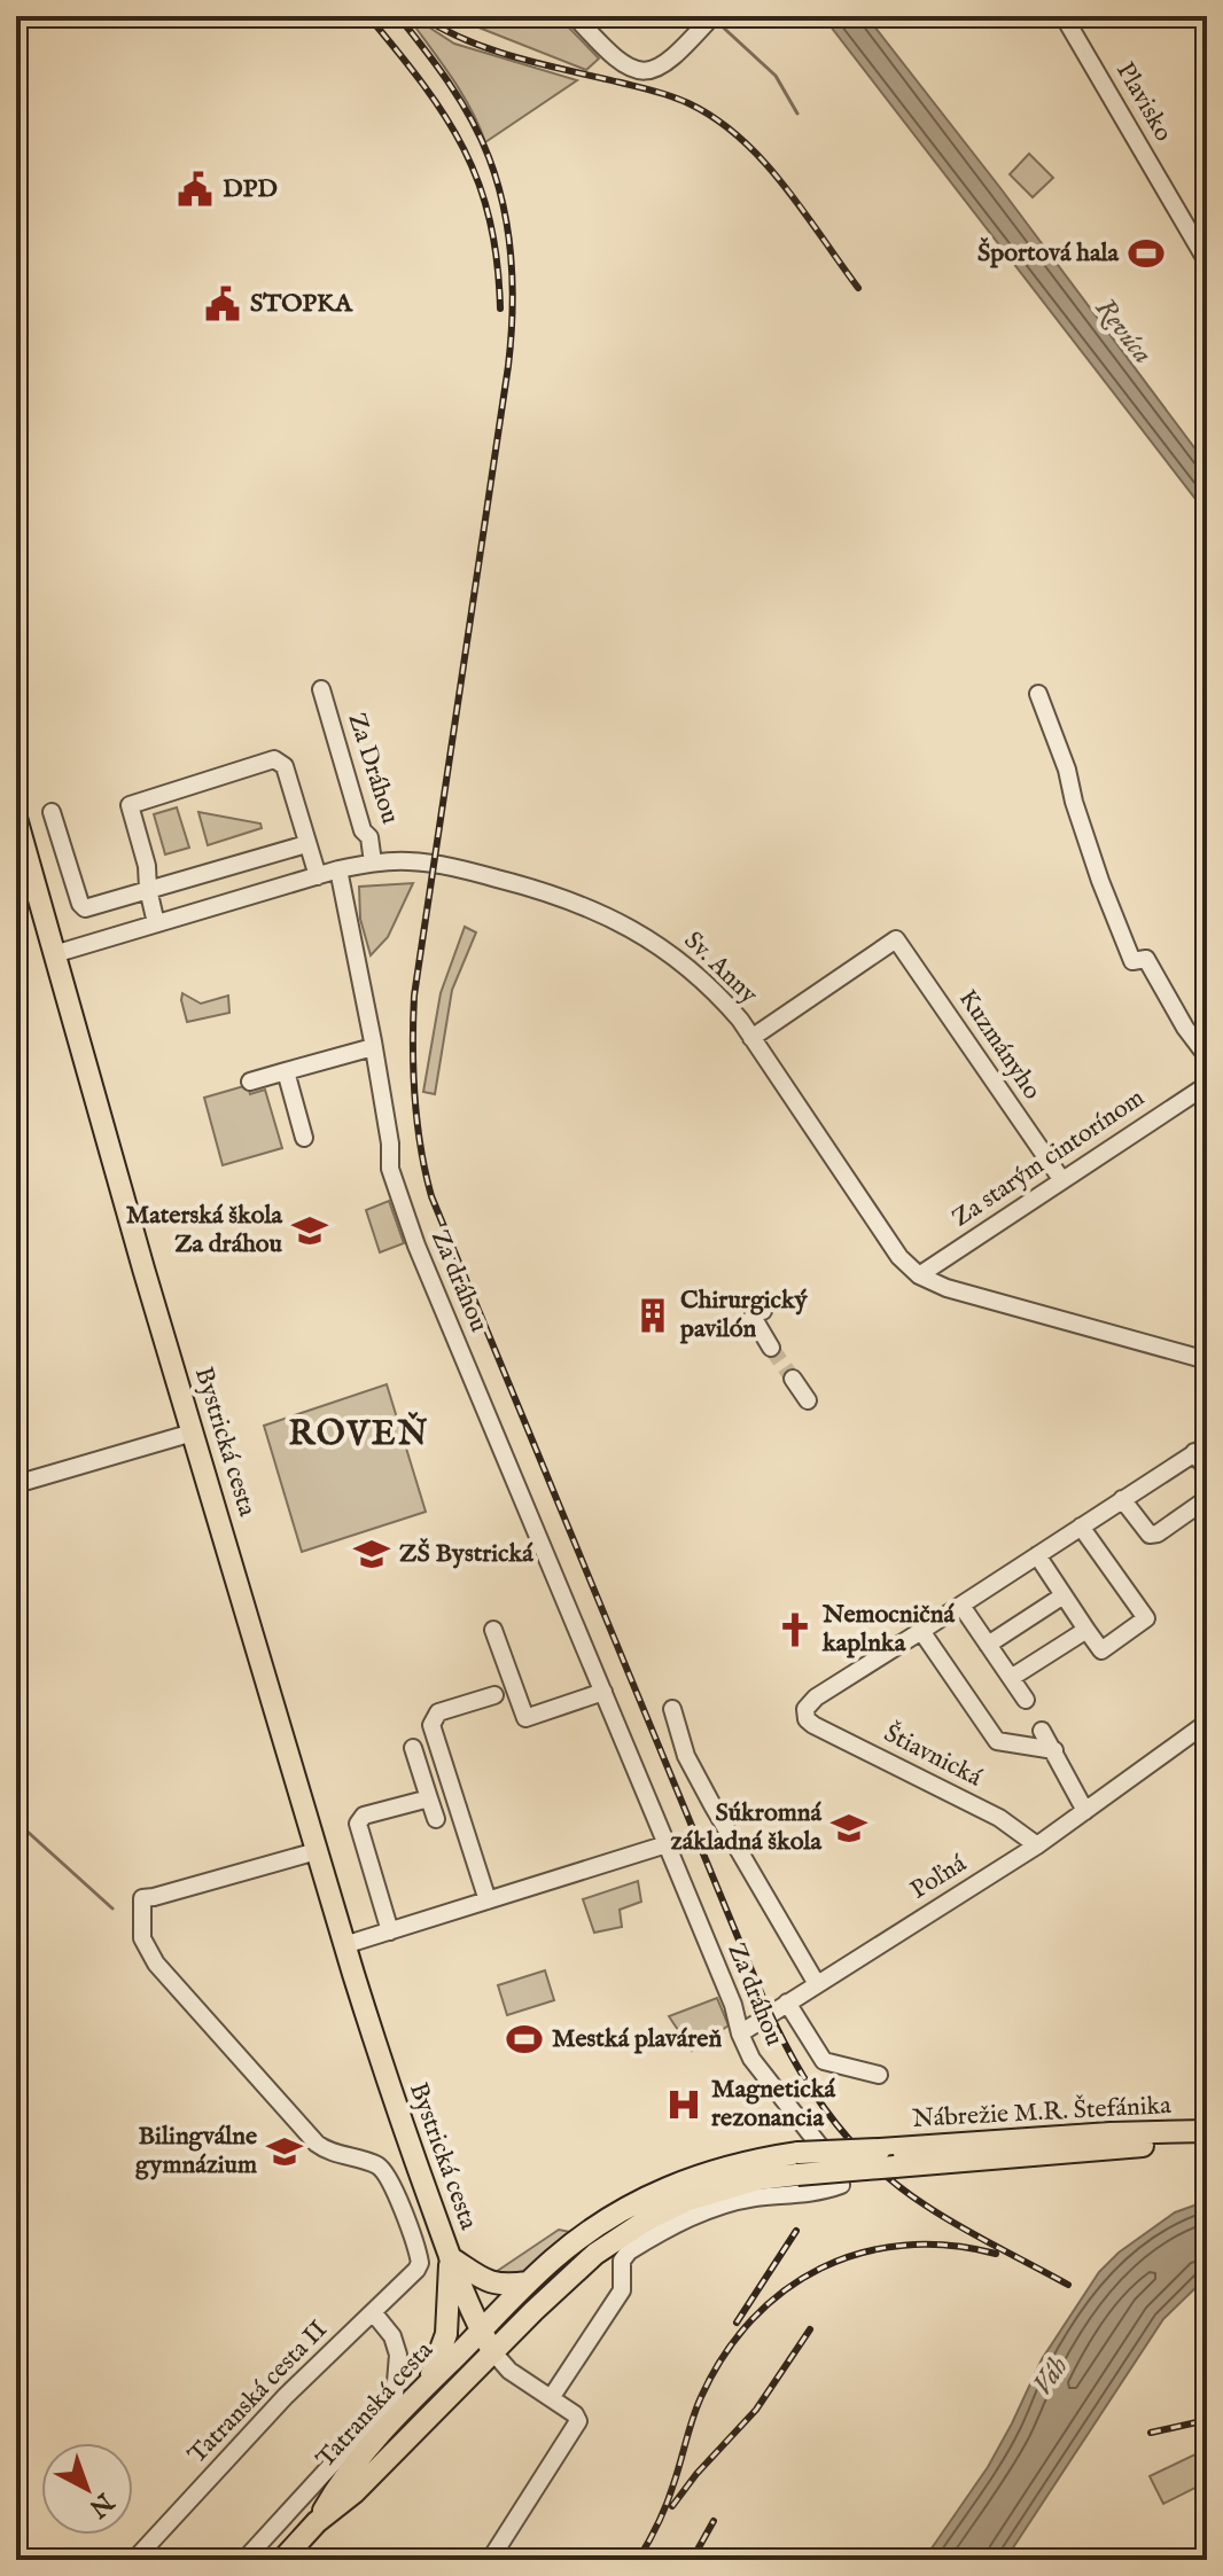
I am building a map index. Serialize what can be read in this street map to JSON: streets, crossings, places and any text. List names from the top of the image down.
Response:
{
  "streets": {
    "main road": ["Bystrická cesta", "Nábrežie M.R. Štefánika", "Tatranská cesta"],
    "street": [
      "Plavisko",
      "Za Dráhou",
      "Sv. Anny",
      "Kuzmányho",
      "Za starým cintorínom",
      "Za dráhou",
      "Štiavnická",
      "Poľná",
      "Tatranská cesta II"
    ]
  },
  "crossings": [
    ["Za Dráhou", "Sv. Anny"],
    ["Sv. Anny", "Kuzmányho"],
    ["Sv. Anny", "Za starým cintorínom"],
    ["Kuzmányho", "Za starým cintorínom"],
    ["Za dráhou", "Poľná"],
    ["Bystrická cesta", "Tatranská cesta II"],
    ["Bystrická cesta", "Tatranská cesta"],
    ["Štiavnická", "Poľná"],
    ["Nábrežie M.R. Štefánika", "Tatranská cesta"]
  ],
  "districts": ["ROVEŇ"],
  "water": ["Revúca", "Váh"],
  "places": {
    "public building": ["DPD", "STOPKA"],
    "sports": ["Športová hala", "Mestká plaváreň"],
    "school or university": [
      "Materská škola Za dráhou",
      "ZŠ Bystrická",
      "Súkromná základná škola",
      "Bilingválne gymnázium"
    ],
    "building": ["Chirurgický pavilón"],
    "church": ["Nemocničná kaplnka"],
    "hospital": ["Magnetická rezonancia"]
  },
  "north": "bottom right"
}
